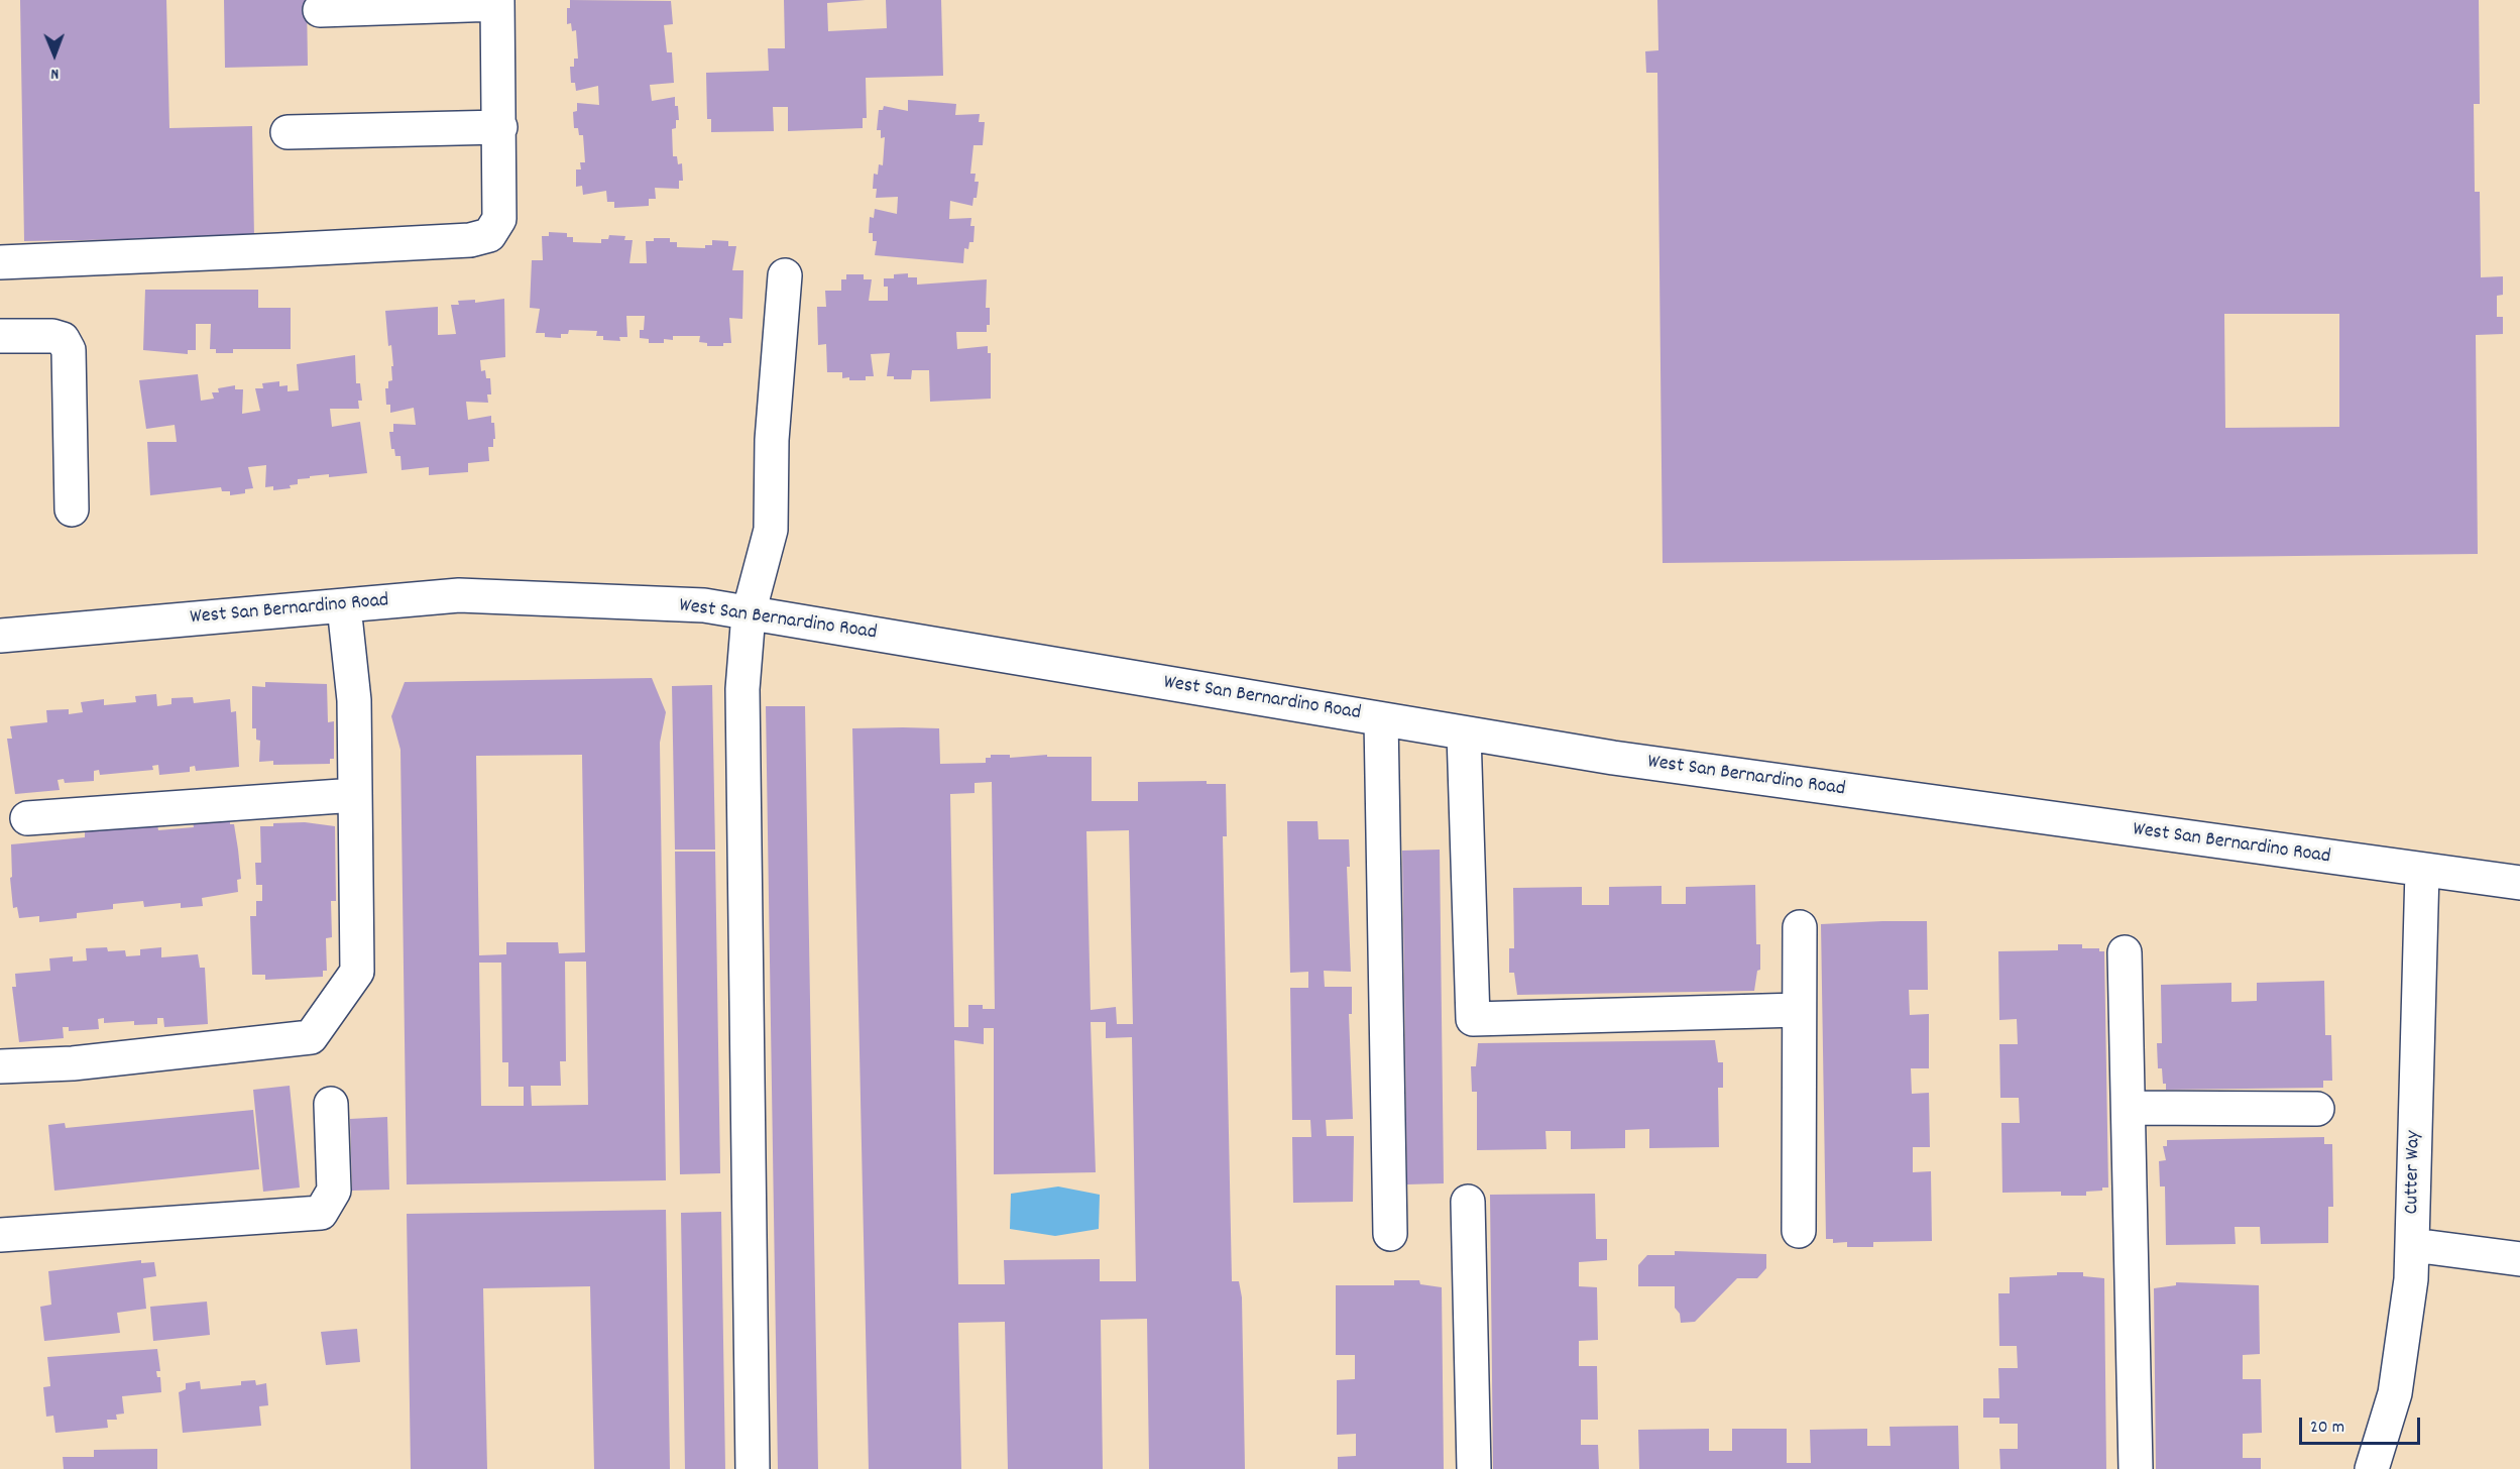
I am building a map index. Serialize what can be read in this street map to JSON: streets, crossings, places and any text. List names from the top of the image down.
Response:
{
  "streets": {
    "street": ["West San Bernardino Road", "Cutter Way"]
  },
  "crossings": [
    ["West San Bernardino Road", "Cutter Way"]
  ],
  "scale_bar": "20 m",
  "north": "bottom"
}
